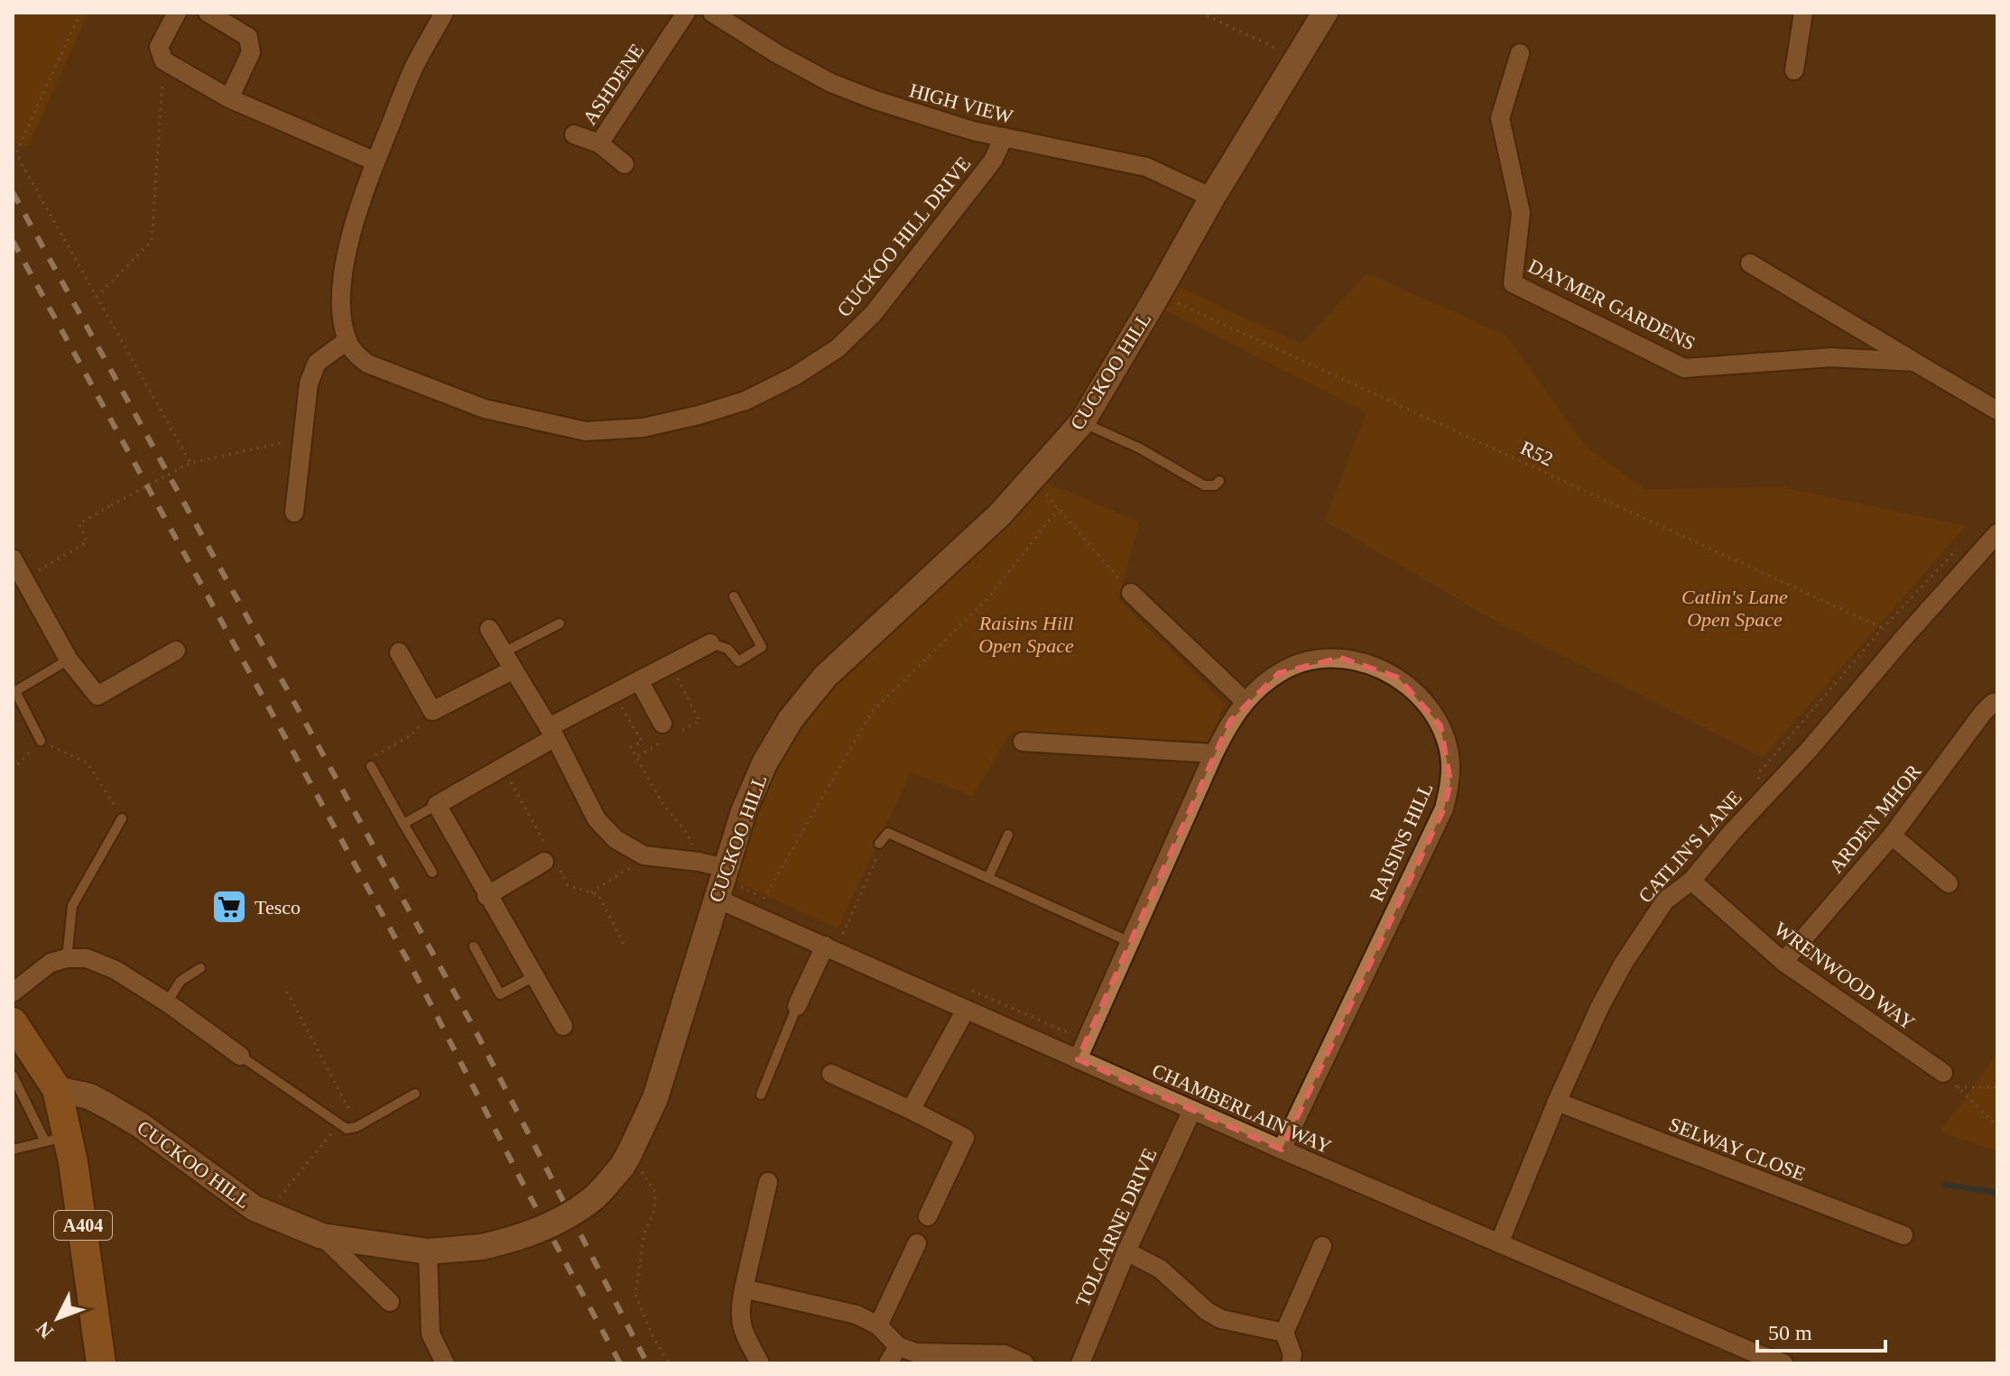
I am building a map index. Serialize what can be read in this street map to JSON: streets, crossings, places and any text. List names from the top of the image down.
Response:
{
  "streets": {
    "main road": ["CUCKOO HILL", "A404"],
    "street": [
      "ASHDENE",
      "HIGH VIEW",
      "CUCKOO HILL DRIVE",
      "DAYMER GARDENS",
      "ARDEN MHOR",
      "RAISINS HILL",
      "CATLIN'S LANE",
      "WRENWOOD WAY",
      "CHAMBERLAIN WAY",
      "SELWAY CLOSE",
      "TOLCARNE DRIVE"
    ],
    "path": ["R52"]
  },
  "crossings": [
    ["HIGH VIEW", "CUCKOO HILL DRIVE"],
    ["HIGH VIEW", "CUCKOO HILL"],
    ["CUCKOO HILL", "R52"],
    ["CUCKOO HILL", "CHAMBERLAIN WAY"],
    ["CUCKOO HILL", "A404"],
    ["R52", "CATLIN'S LANE"],
    ["ARDEN MHOR", "WRENWOOD WAY"],
    ["RAISINS HILL", "CHAMBERLAIN WAY"],
    ["CATLIN'S LANE", "WRENWOOD WAY"],
    ["CATLIN'S LANE", "CHAMBERLAIN WAY"],
    ["CATLIN'S LANE", "SELWAY CLOSE"],
    ["CHAMBERLAIN WAY", "TOLCARNE DRIVE"]
  ],
  "parks": ["Catlin's Lane Open Space", "Raisins Hill Open Space"],
  "places": {
    "supermarket": ["Tesco"]
  },
  "scale_bar": "50 m",
  "north": "bottom left"
}
